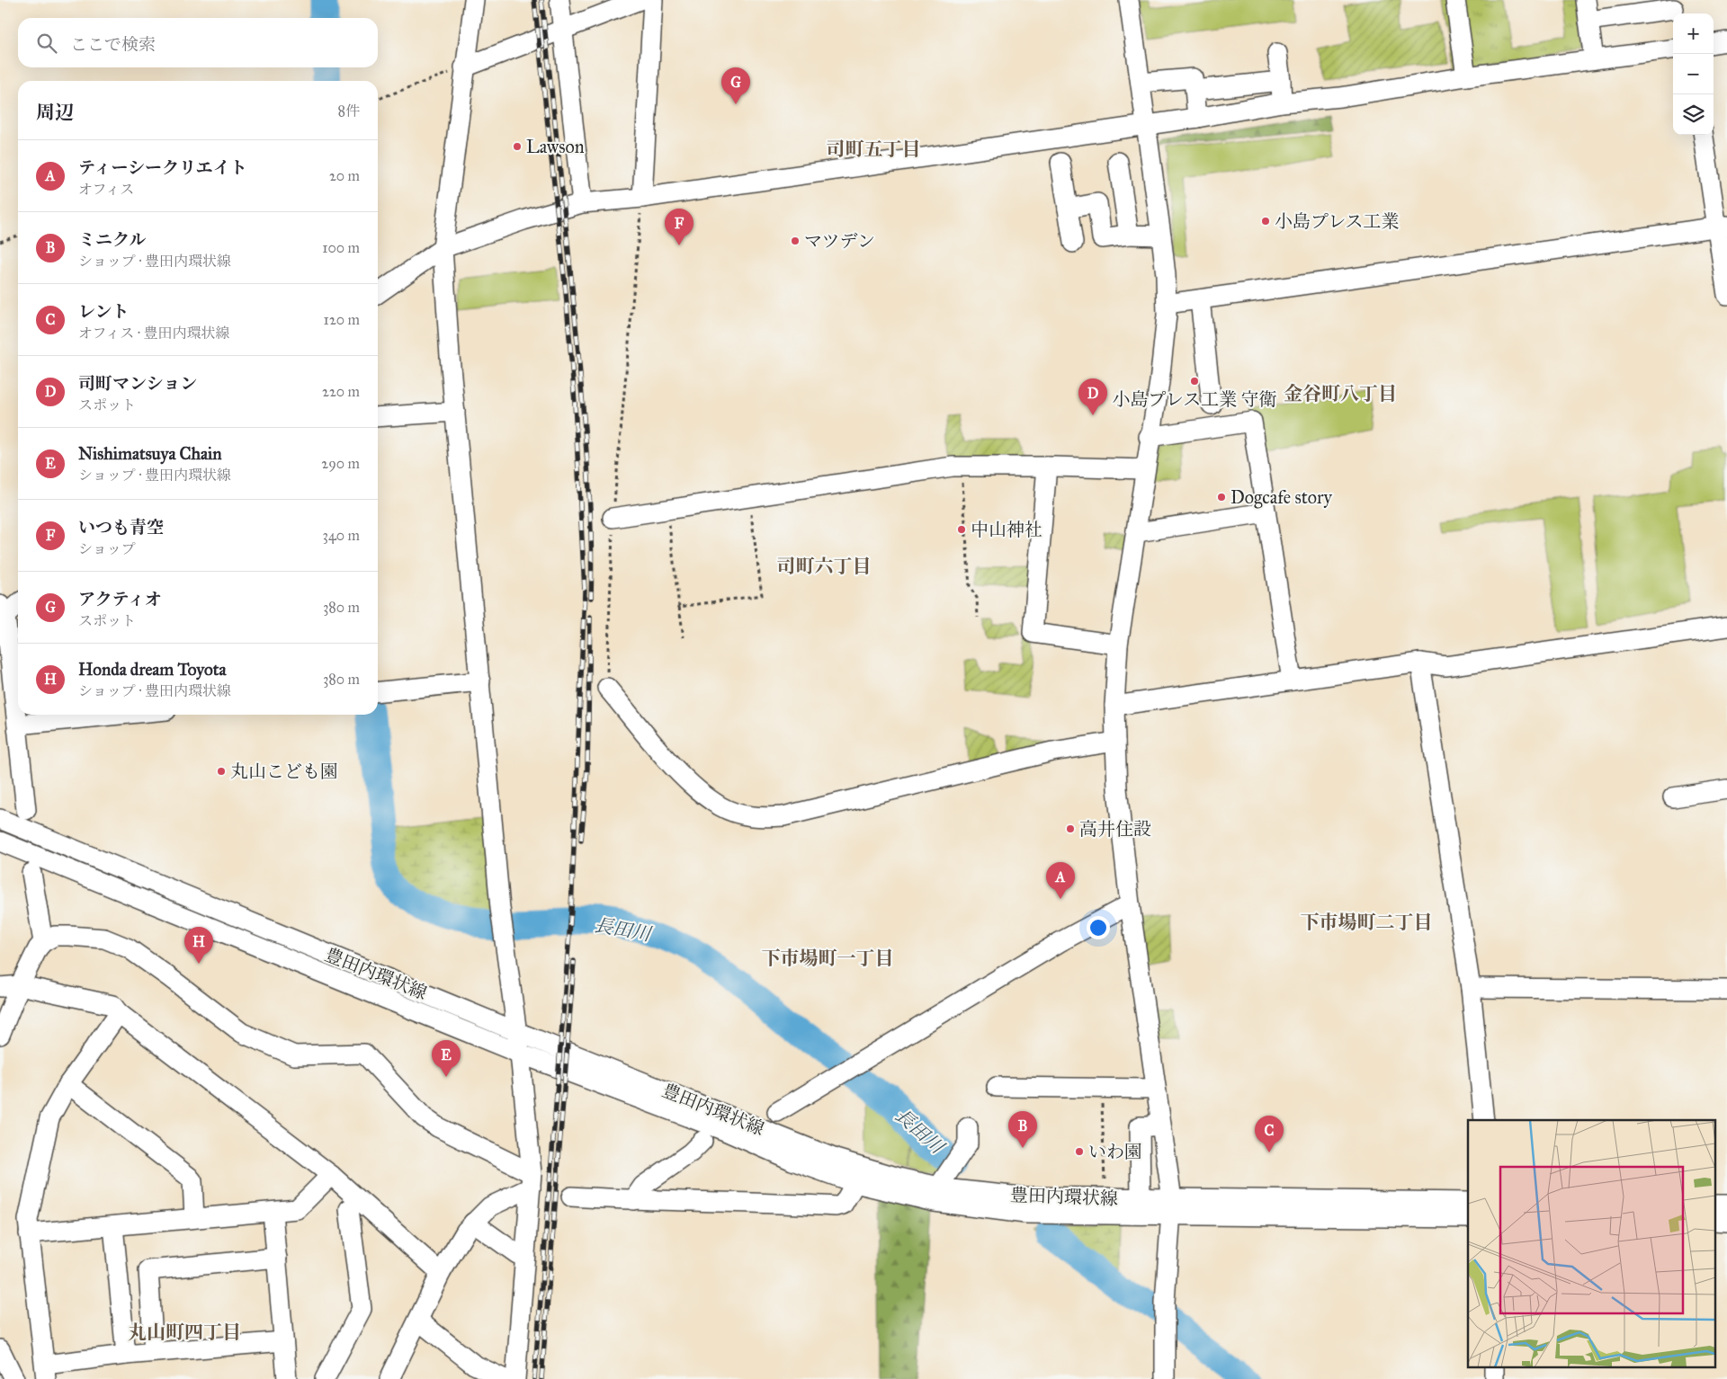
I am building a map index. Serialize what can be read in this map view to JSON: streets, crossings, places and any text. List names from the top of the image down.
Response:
{
  "streets": {
    "street": ["豊田内環状線"]
  },
  "districts": [
    "司町五丁目",
    "金谷町八丁目",
    "司町六丁目",
    "下市場町二丁目",
    "下市場町一丁目",
    "丸山町四丁目"
  ],
  "water": ["長田川"],
  "places": [
    "Lawson",
    "小島プレス工業",
    "マツデン",
    "小島プレス工業 守衛",
    "Dogcafe story",
    "中山神社",
    "丸山こども園",
    "高井住設",
    "いわ園"
  ],
  "page": {
    "map_buttons": ["+", "−"],
    "search": "ここで検索",
    "pins": [
      "G",
      "F",
      "D",
      "A",
      "H",
      "E",
      "B",
      "C"
    ],
    "heading": ["周辺", "8件"],
    "list": [
      {
        "mark": "A",
        "name": "ティーシークリエイト",
        "note": "オフィス",
        "value": "20 m"
      },
      {
        "mark": "B",
        "name": "ミニクル",
        "note": "ショップ · 豊田内環状線",
        "value": "100 m"
      },
      {
        "mark": "C",
        "name": "レント",
        "note": "オフィス · 豊田内環状線",
        "value": "120 m"
      },
      {
        "mark": "D",
        "name": "司町マンション",
        "note": "スポット",
        "value": "220 m"
      },
      {
        "mark": "E",
        "name": "Nishimatsuya Chain",
        "note": "ショップ · 豊田内環状線",
        "value": "290 m"
      },
      {
        "mark": "F",
        "name": "いつも青空",
        "note": "ショップ",
        "value": "340 m"
      },
      {
        "mark": "G",
        "name": "アクティオ",
        "note": "スポット",
        "value": "380 m"
      },
      {
        "mark": "H",
        "name": "Honda dream Toyota",
        "note": "ショップ · 豊田内環状線",
        "value": "380 m"
      }
    ]
  }
}
